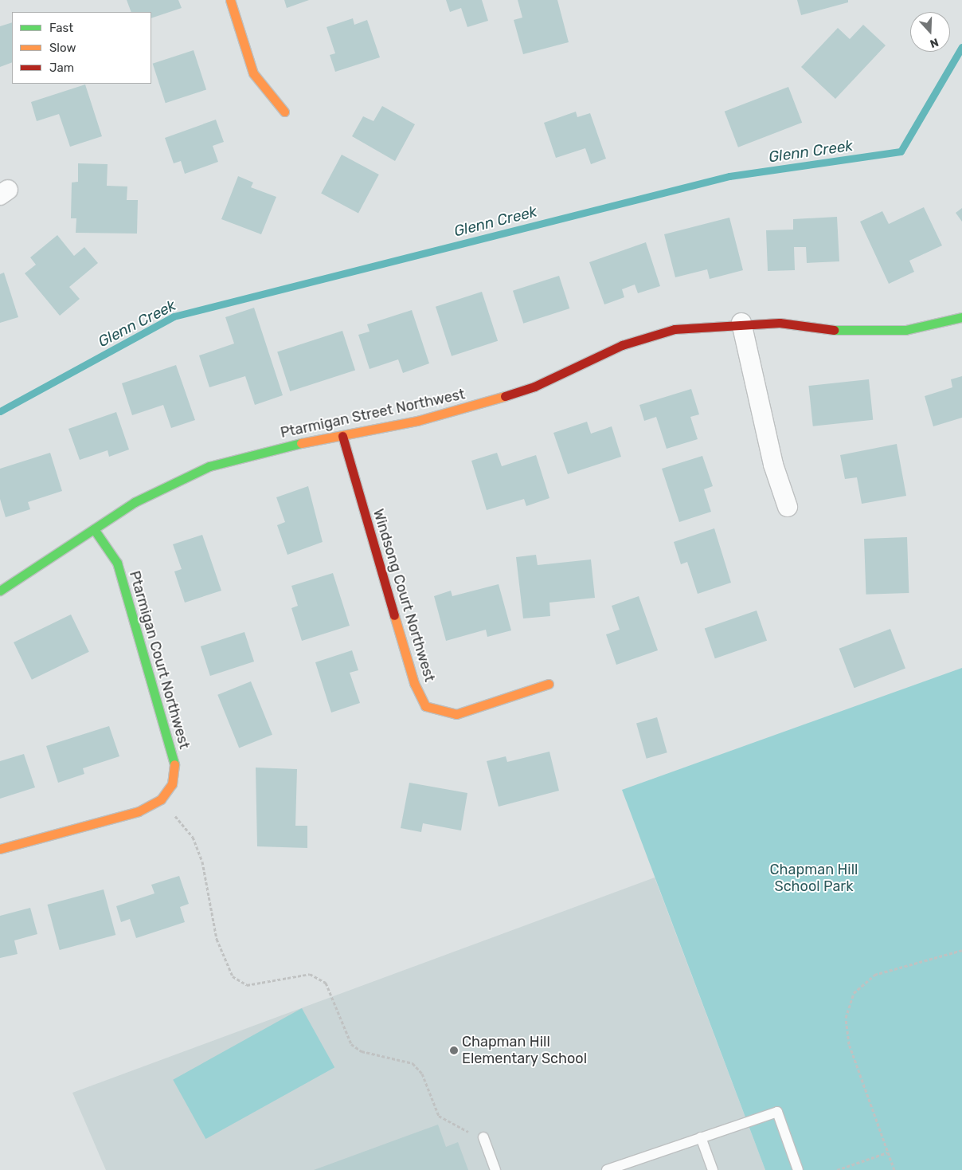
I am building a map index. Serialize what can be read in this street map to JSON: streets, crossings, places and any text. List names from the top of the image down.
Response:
{
  "streets": {
    "street": ["Ptarmigan Street Northwest", "Windsong Court Northwest", "Ptarmigan Court Northwest"]
  },
  "crossings": [
    ["Ptarmigan Street Northwest", "Windsong Court Northwest"],
    ["Ptarmigan Street Northwest", "Ptarmigan Court Northwest"]
  ],
  "water": ["Glenn Creek"],
  "parks": ["Chapman Hill School Park"],
  "places": ["Chapman Hill Elementary School"],
  "legend": ["Fast", "Slow", "Jam"],
  "north": "bottom"
}
